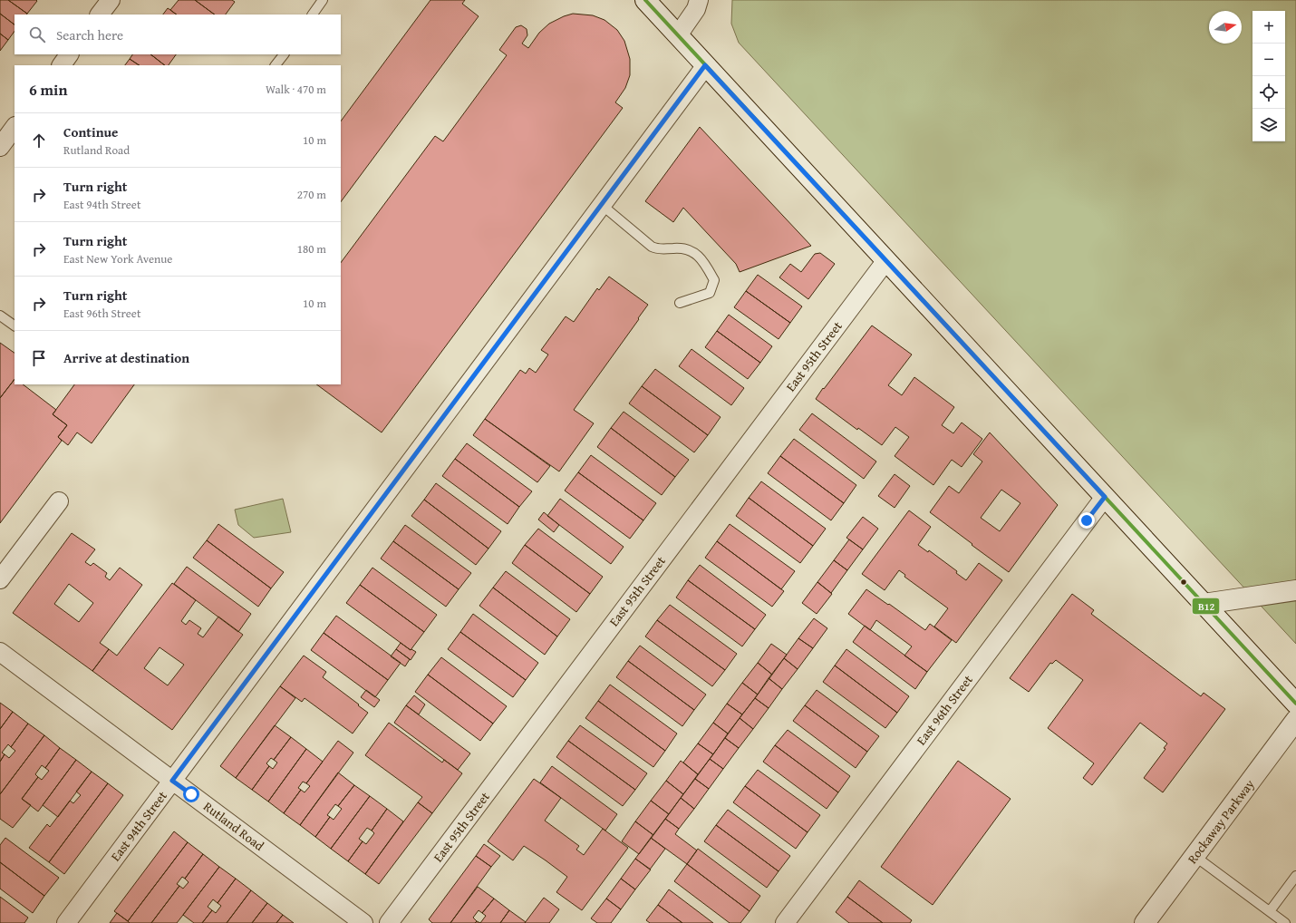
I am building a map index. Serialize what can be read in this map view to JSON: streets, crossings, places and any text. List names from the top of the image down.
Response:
{
  "streets": {
    "main road": ["Rockaway Parkway"],
    "street": [
      "East 95th Street",
      "East 96th Street",
      "East 94th Street",
      "Rutland Road"
    ]
  },
  "crossings": [
    ["East 94th Street", "Rutland Road"]
  ],
  "lines": ["transit line B12"],
  "north": "right",
  "page": {
    "map_buttons": ["+", "−"],
    "search": "Search here",
    "heading": ["6 min", "Walk · 470 m"],
    "list": [
      ["Continue", "Rutland Road", "10 m"],
      ["Turn right", "East 94th Street", "270 m"],
      ["Turn right", "East New York Avenue", "180 m"],
      ["Turn right", "East 96th Street", "10 m"],
      "Arrive at destination"
    ]
  }
}
